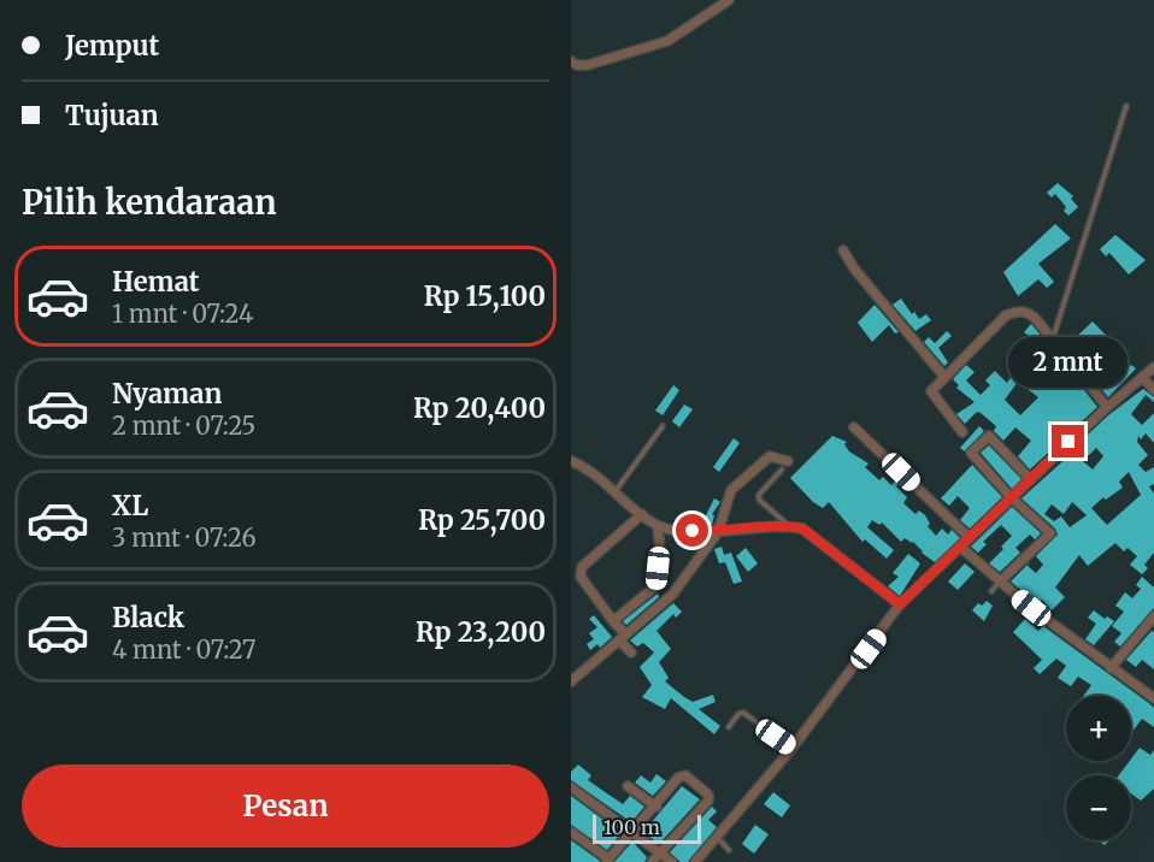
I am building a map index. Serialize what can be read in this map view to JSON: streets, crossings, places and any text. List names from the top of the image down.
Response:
{
  "scale_bar": "100 m",
  "page": {
    "banner": ["Jemput", "Tujuan"],
    "heading": "Pilih kendaraan",
    "list": [
      {
        "name": "Hemat",
        "note": "1 mnt · 07:24",
        "value": "Rp 15,100"
      },
      {
        "name": "Nyaman",
        "note": "2 mnt · 07:25",
        "value": "Rp 20,400"
      },
      {
        "name": "XL",
        "note": "3 mnt · 07:26",
        "value": "Rp 25,700"
      },
      {
        "name": "Black",
        "note": "4 mnt · 07:27",
        "value": "Rp 23,200"
      }
    ],
    "bubble": "2 mnt",
    "map_buttons": ["+", "−"],
    "buttons": "Pesan",
    "scale": "100 m"
  }
}
